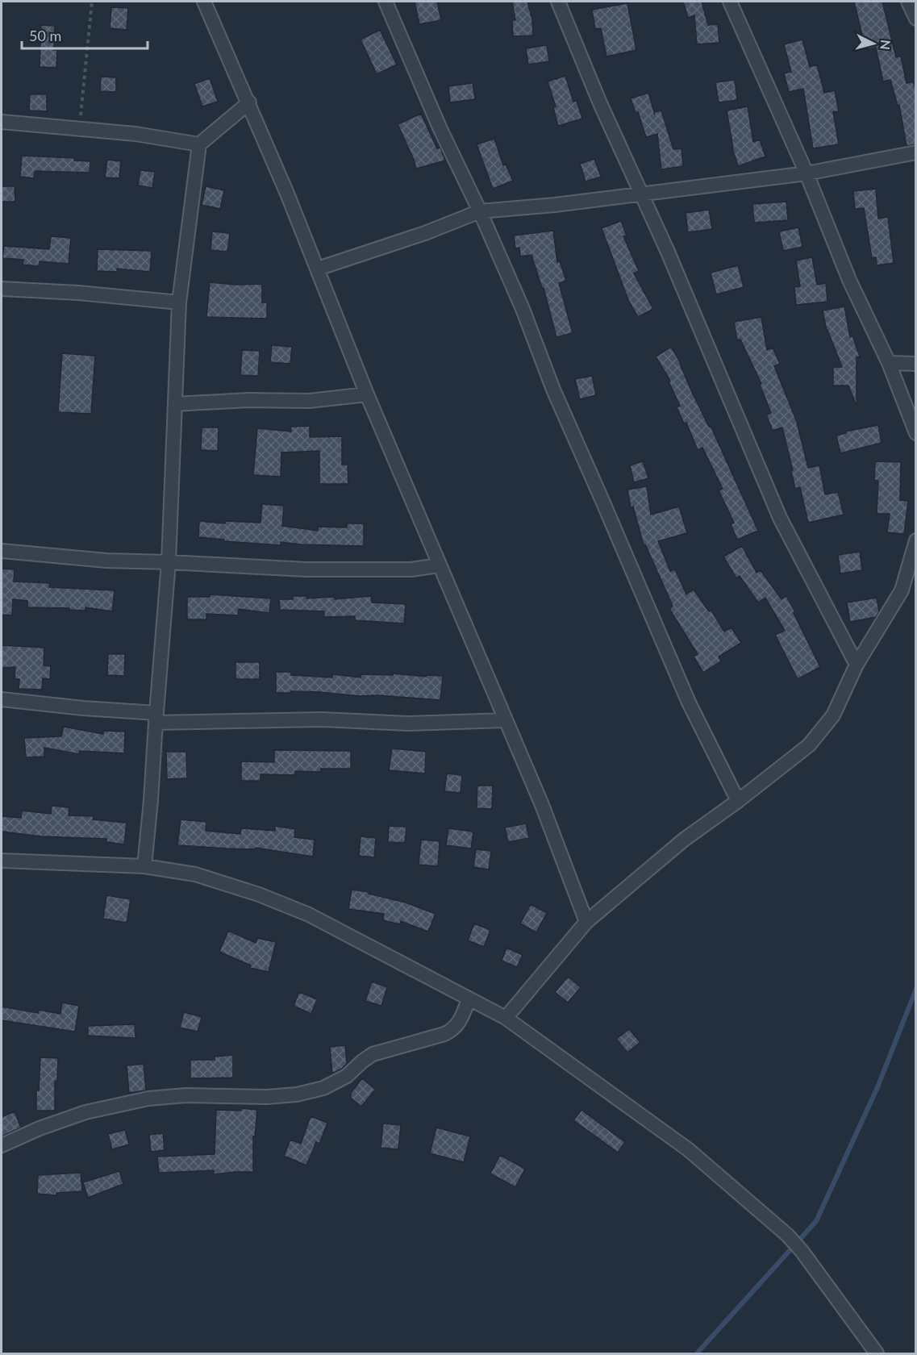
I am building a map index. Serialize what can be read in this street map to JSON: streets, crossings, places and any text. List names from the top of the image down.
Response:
{
  "scale_bar": "50 m",
  "north": "right"
}
